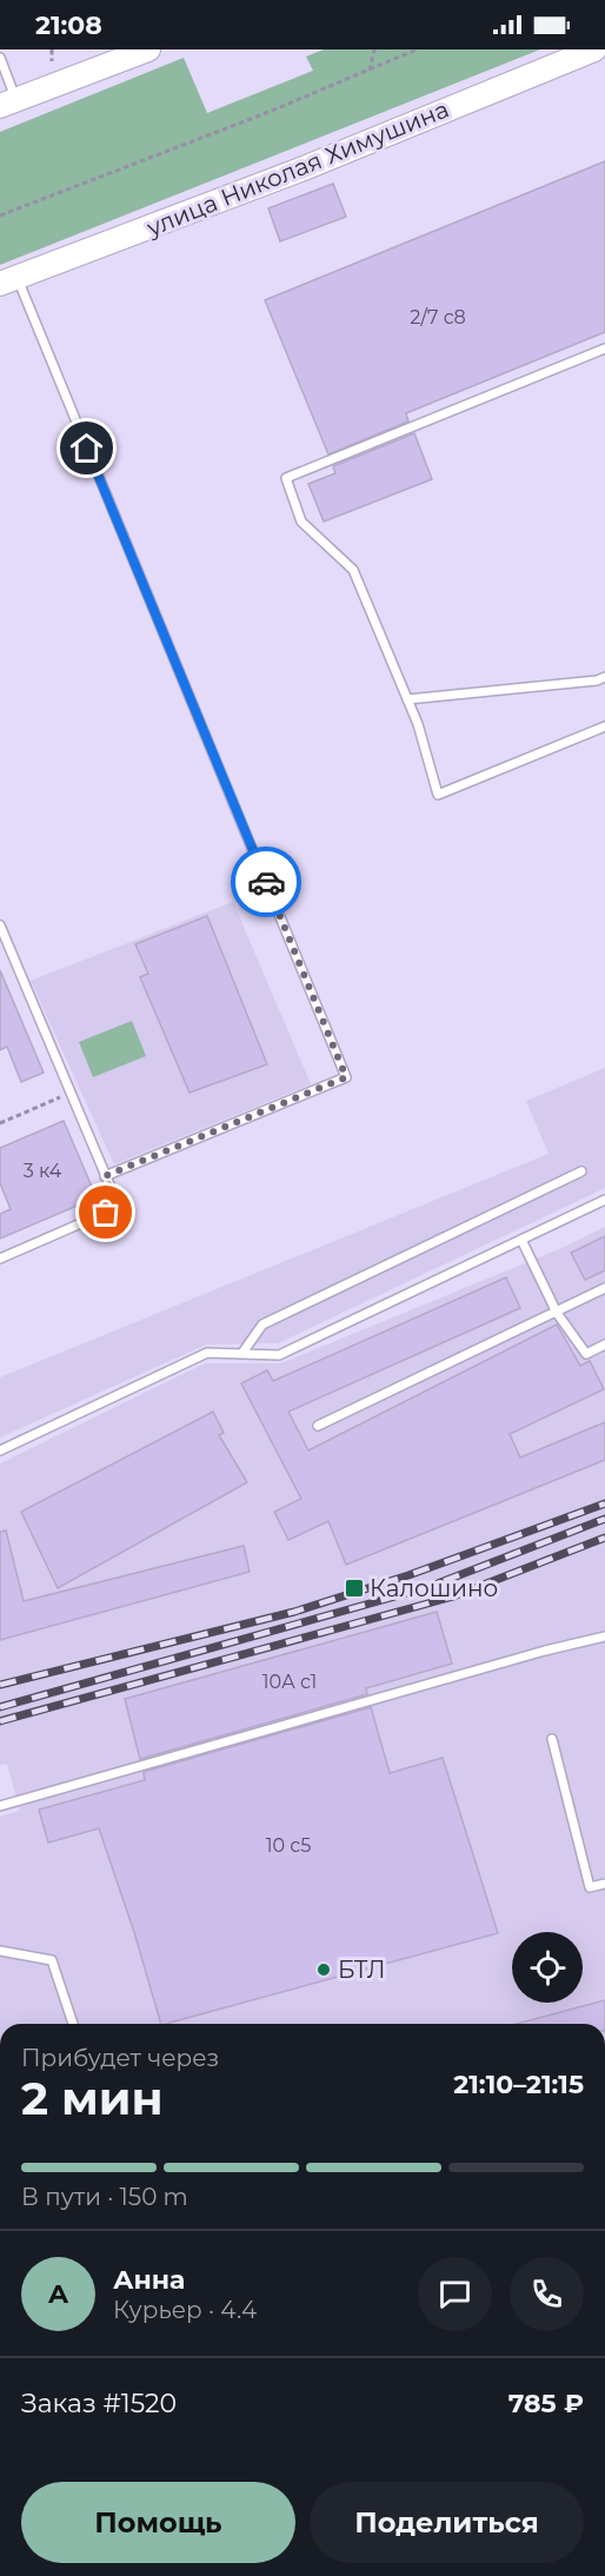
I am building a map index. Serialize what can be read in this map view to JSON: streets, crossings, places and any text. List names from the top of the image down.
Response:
{
  "streets": {
    "main road": ["улица Николая Химушина"]
  },
  "places": {
    "transit": ["Калошино"],
    "other": ["БТЛ"]
  },
  "house_numbers": [
    "2/7 с8",
    "3 к4",
    "10А с1",
    "10 с5"
  ],
  "page": {
    "status": "21:08",
    "heading": ["2 мин", "Прибудет через", "21:10–21:15"],
    "panel": [
      "Анна",
      "Курьер · 4.4",
      "Заказ #1520",
      "785 ₽"
    ],
    "bar": "В пути · 150 m",
    "round": "А",
    "buttons": ["Помощь", "Поделиться"]
  }
}
